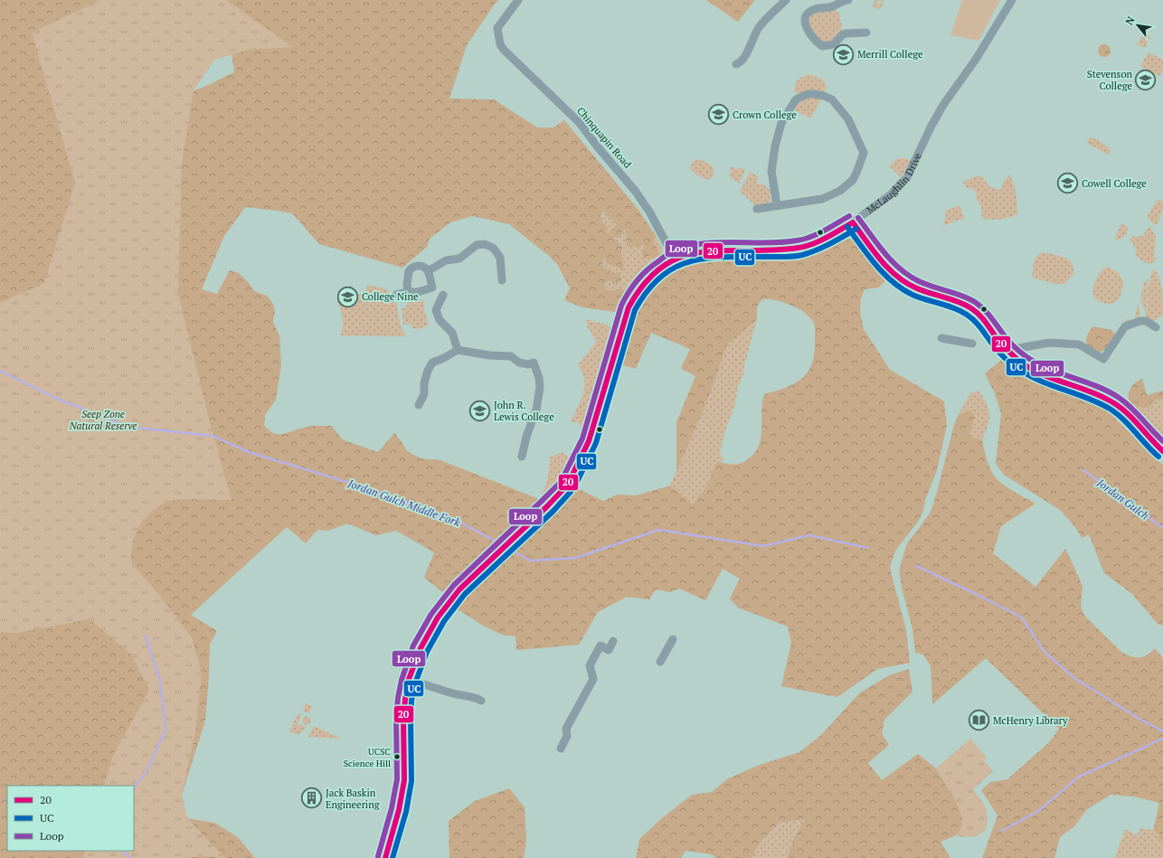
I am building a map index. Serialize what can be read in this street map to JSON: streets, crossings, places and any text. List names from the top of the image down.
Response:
{
  "streets": {
    "main road": ["McLaughlin Drive"],
    "street": ["Chinquapin Road"]
  },
  "crossings": [
    ["Chinquapin Road", "McLaughlin Drive"]
  ],
  "water": ["Jordan Gulch", "Jordan Gulch Middle Fork"],
  "parks": ["Seep Zone Natural Reserve"],
  "places": {
    "school or university": [
      "Merrill College",
      "Stevenson College",
      "Crown College",
      "Cowell College",
      "College Nine",
      "John R. Lewis College"
    ],
    "library": ["McHenry Library"],
    "other": ["UCSC Science Hill"],
    "building": ["Jack Baskin Engineering"]
  },
  "lines": ["transit line Loop", "transit line 20", "transit line UC"],
  "legend": ["20", "UC", "Loop"],
  "north": "top left"
}
